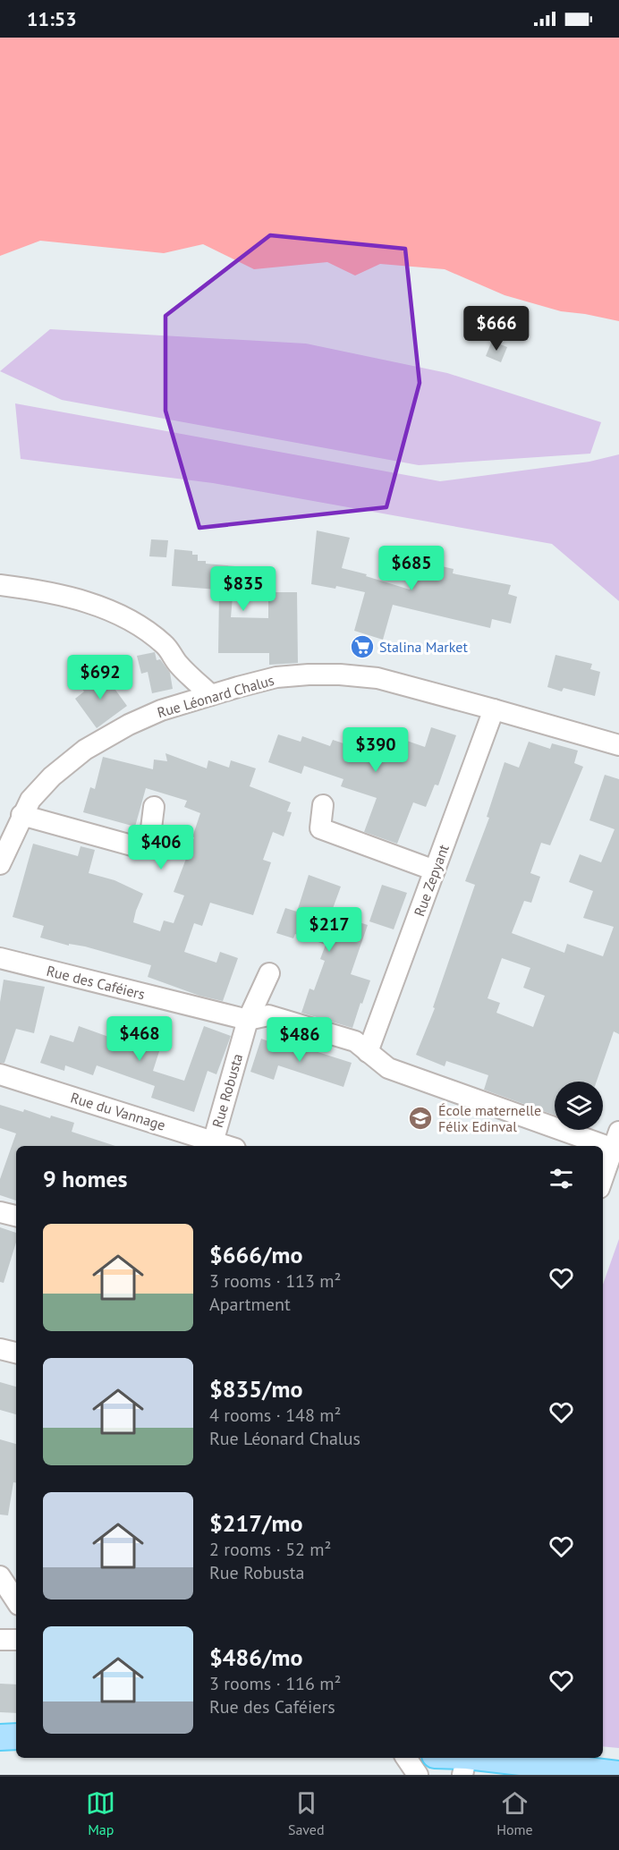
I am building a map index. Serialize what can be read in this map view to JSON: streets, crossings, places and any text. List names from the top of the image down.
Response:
{
  "streets": {
    "street": [
      "Rue Léonard Chalus",
      "Rue Zepyant",
      "Rue des Caféiers",
      "Rue Robusta",
      "Rue du Vannage"
    ]
  },
  "crossings": [
    ["Rue Léonard Chalus", "Rue Zepyant"],
    ["Rue Zepyant", "Rue des Caféiers"],
    ["Rue des Caféiers", "Rue Robusta"],
    ["Rue Robusta", "Rue du Vannage"]
  ],
  "places": {
    "supermarket": ["Stalina Market"],
    "school or university": ["École maternelle Félix Edinval"]
  },
  "page": {
    "status": "11:53",
    "price": [
      "$666",
      "$685",
      "$835",
      "$692",
      "$390",
      "$406",
      "$217",
      "$468",
      "$486"
    ],
    "heading": "9 homes",
    "list": [
      {
        "name": "$666/mo",
        "note": "3 rooms · 113 m² · Apartment"
      },
      {
        "name": "$835/mo",
        "note": "4 rooms · 148 m² · Rue Léonard Chalus"
      },
      {
        "name": "$217/mo",
        "note": "2 rooms · 52 m² · Rue Robusta"
      },
      {
        "name": "$486/mo",
        "note": "3 rooms · 116 m² · Rue des Caféiers"
      }
    ],
    "tabs": ["Map", "Saved", "Home"]
  }
}
